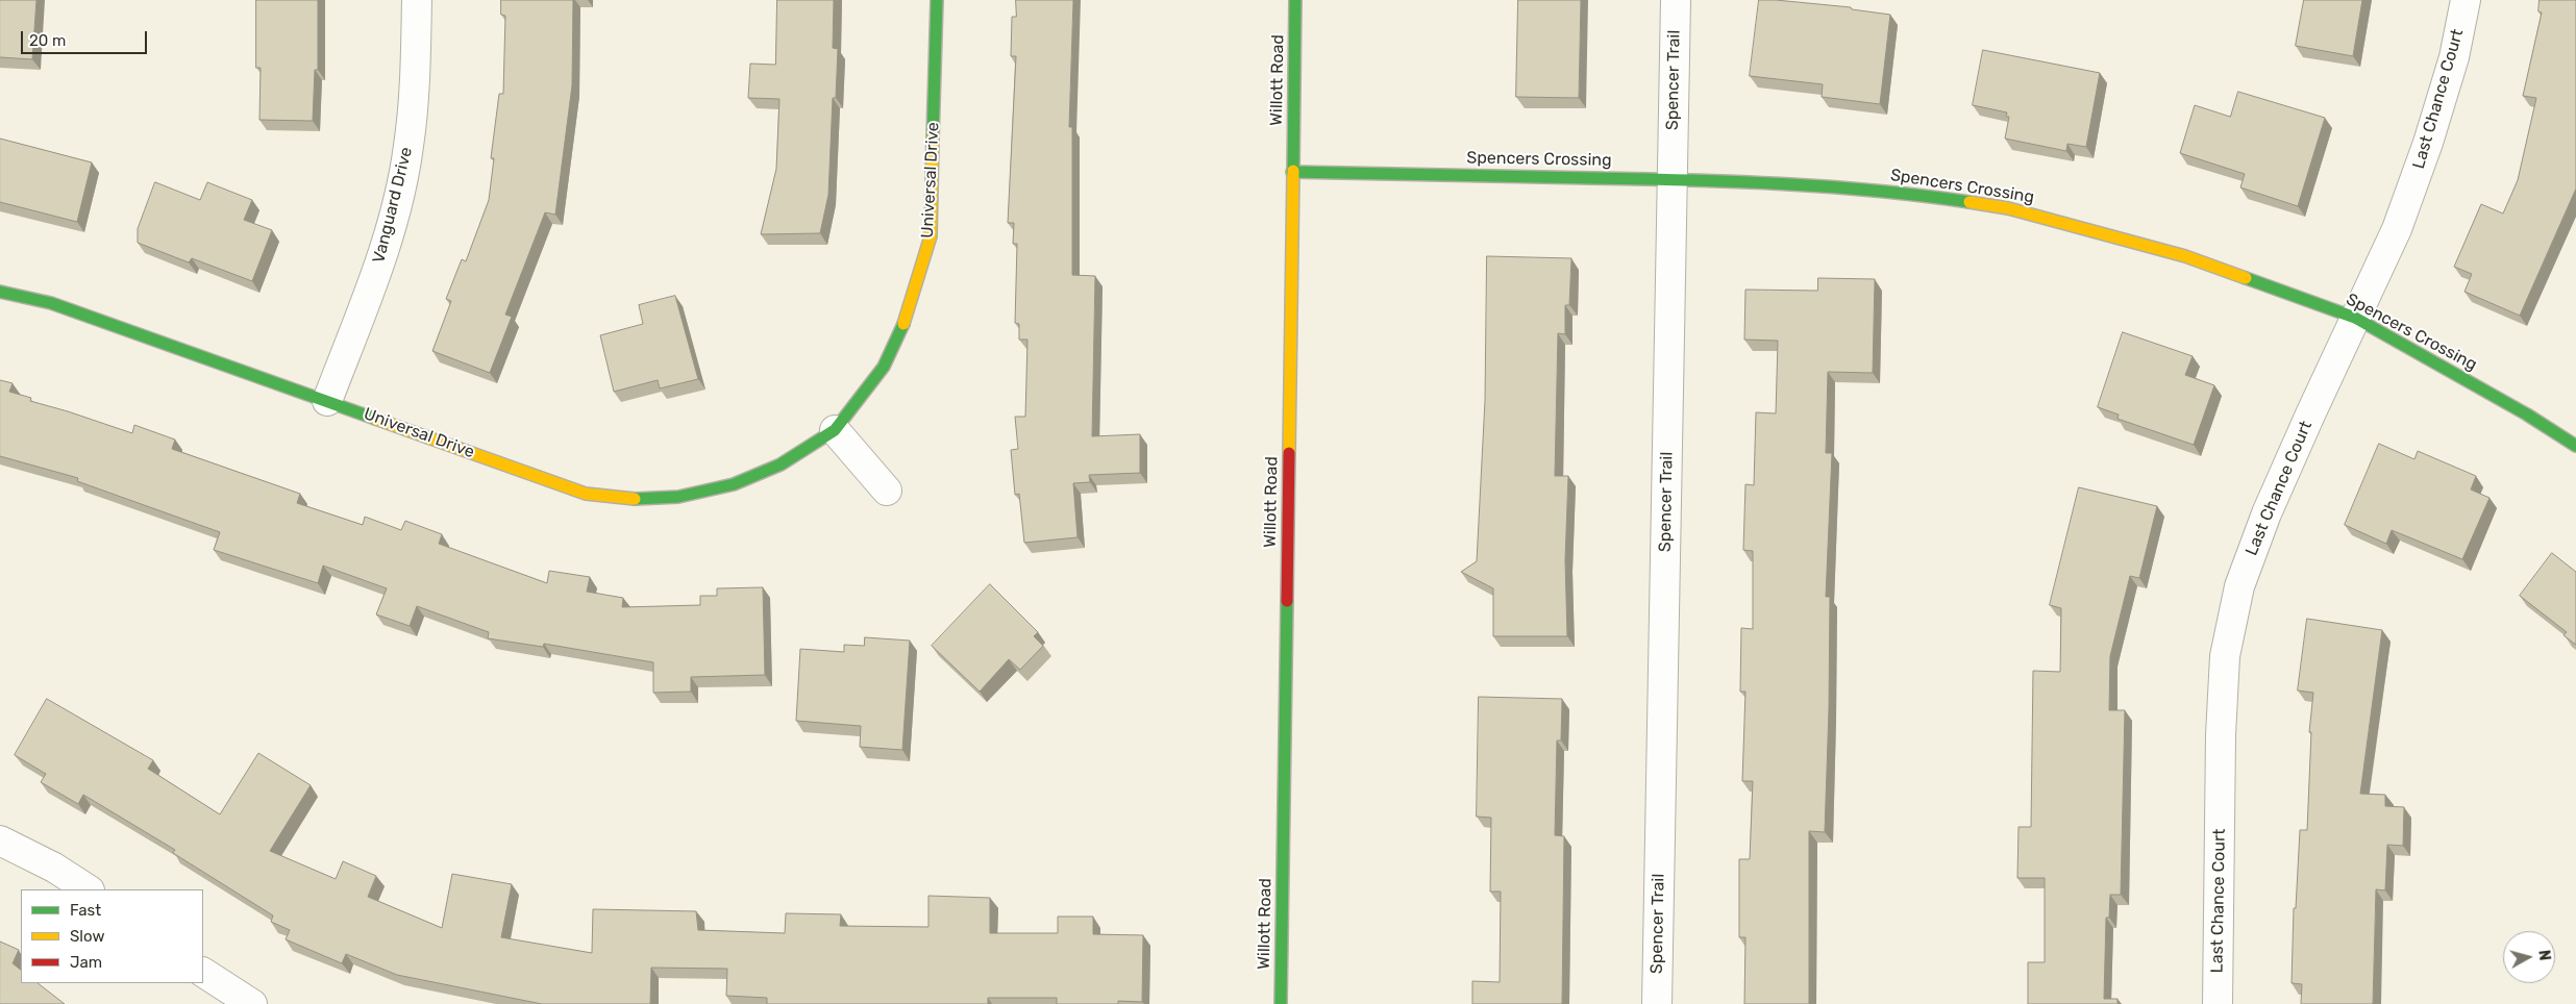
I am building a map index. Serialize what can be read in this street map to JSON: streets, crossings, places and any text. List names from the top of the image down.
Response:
{
  "streets": {
    "street": [
      "Willott Road",
      "Spencer Trail",
      "Last Chance Court",
      "Spencers Crossing",
      "Universal Drive",
      "Vanguard Drive"
    ]
  },
  "crossings": [
    ["Willott Road", "Spencers Crossing"],
    ["Spencer Trail", "Spencers Crossing"],
    ["Last Chance Court", "Spencers Crossing"],
    ["Universal Drive", "Vanguard Drive"]
  ],
  "legend": ["Fast", "Slow", "Jam"],
  "scale_bar": "20 m",
  "north": "right"
}
